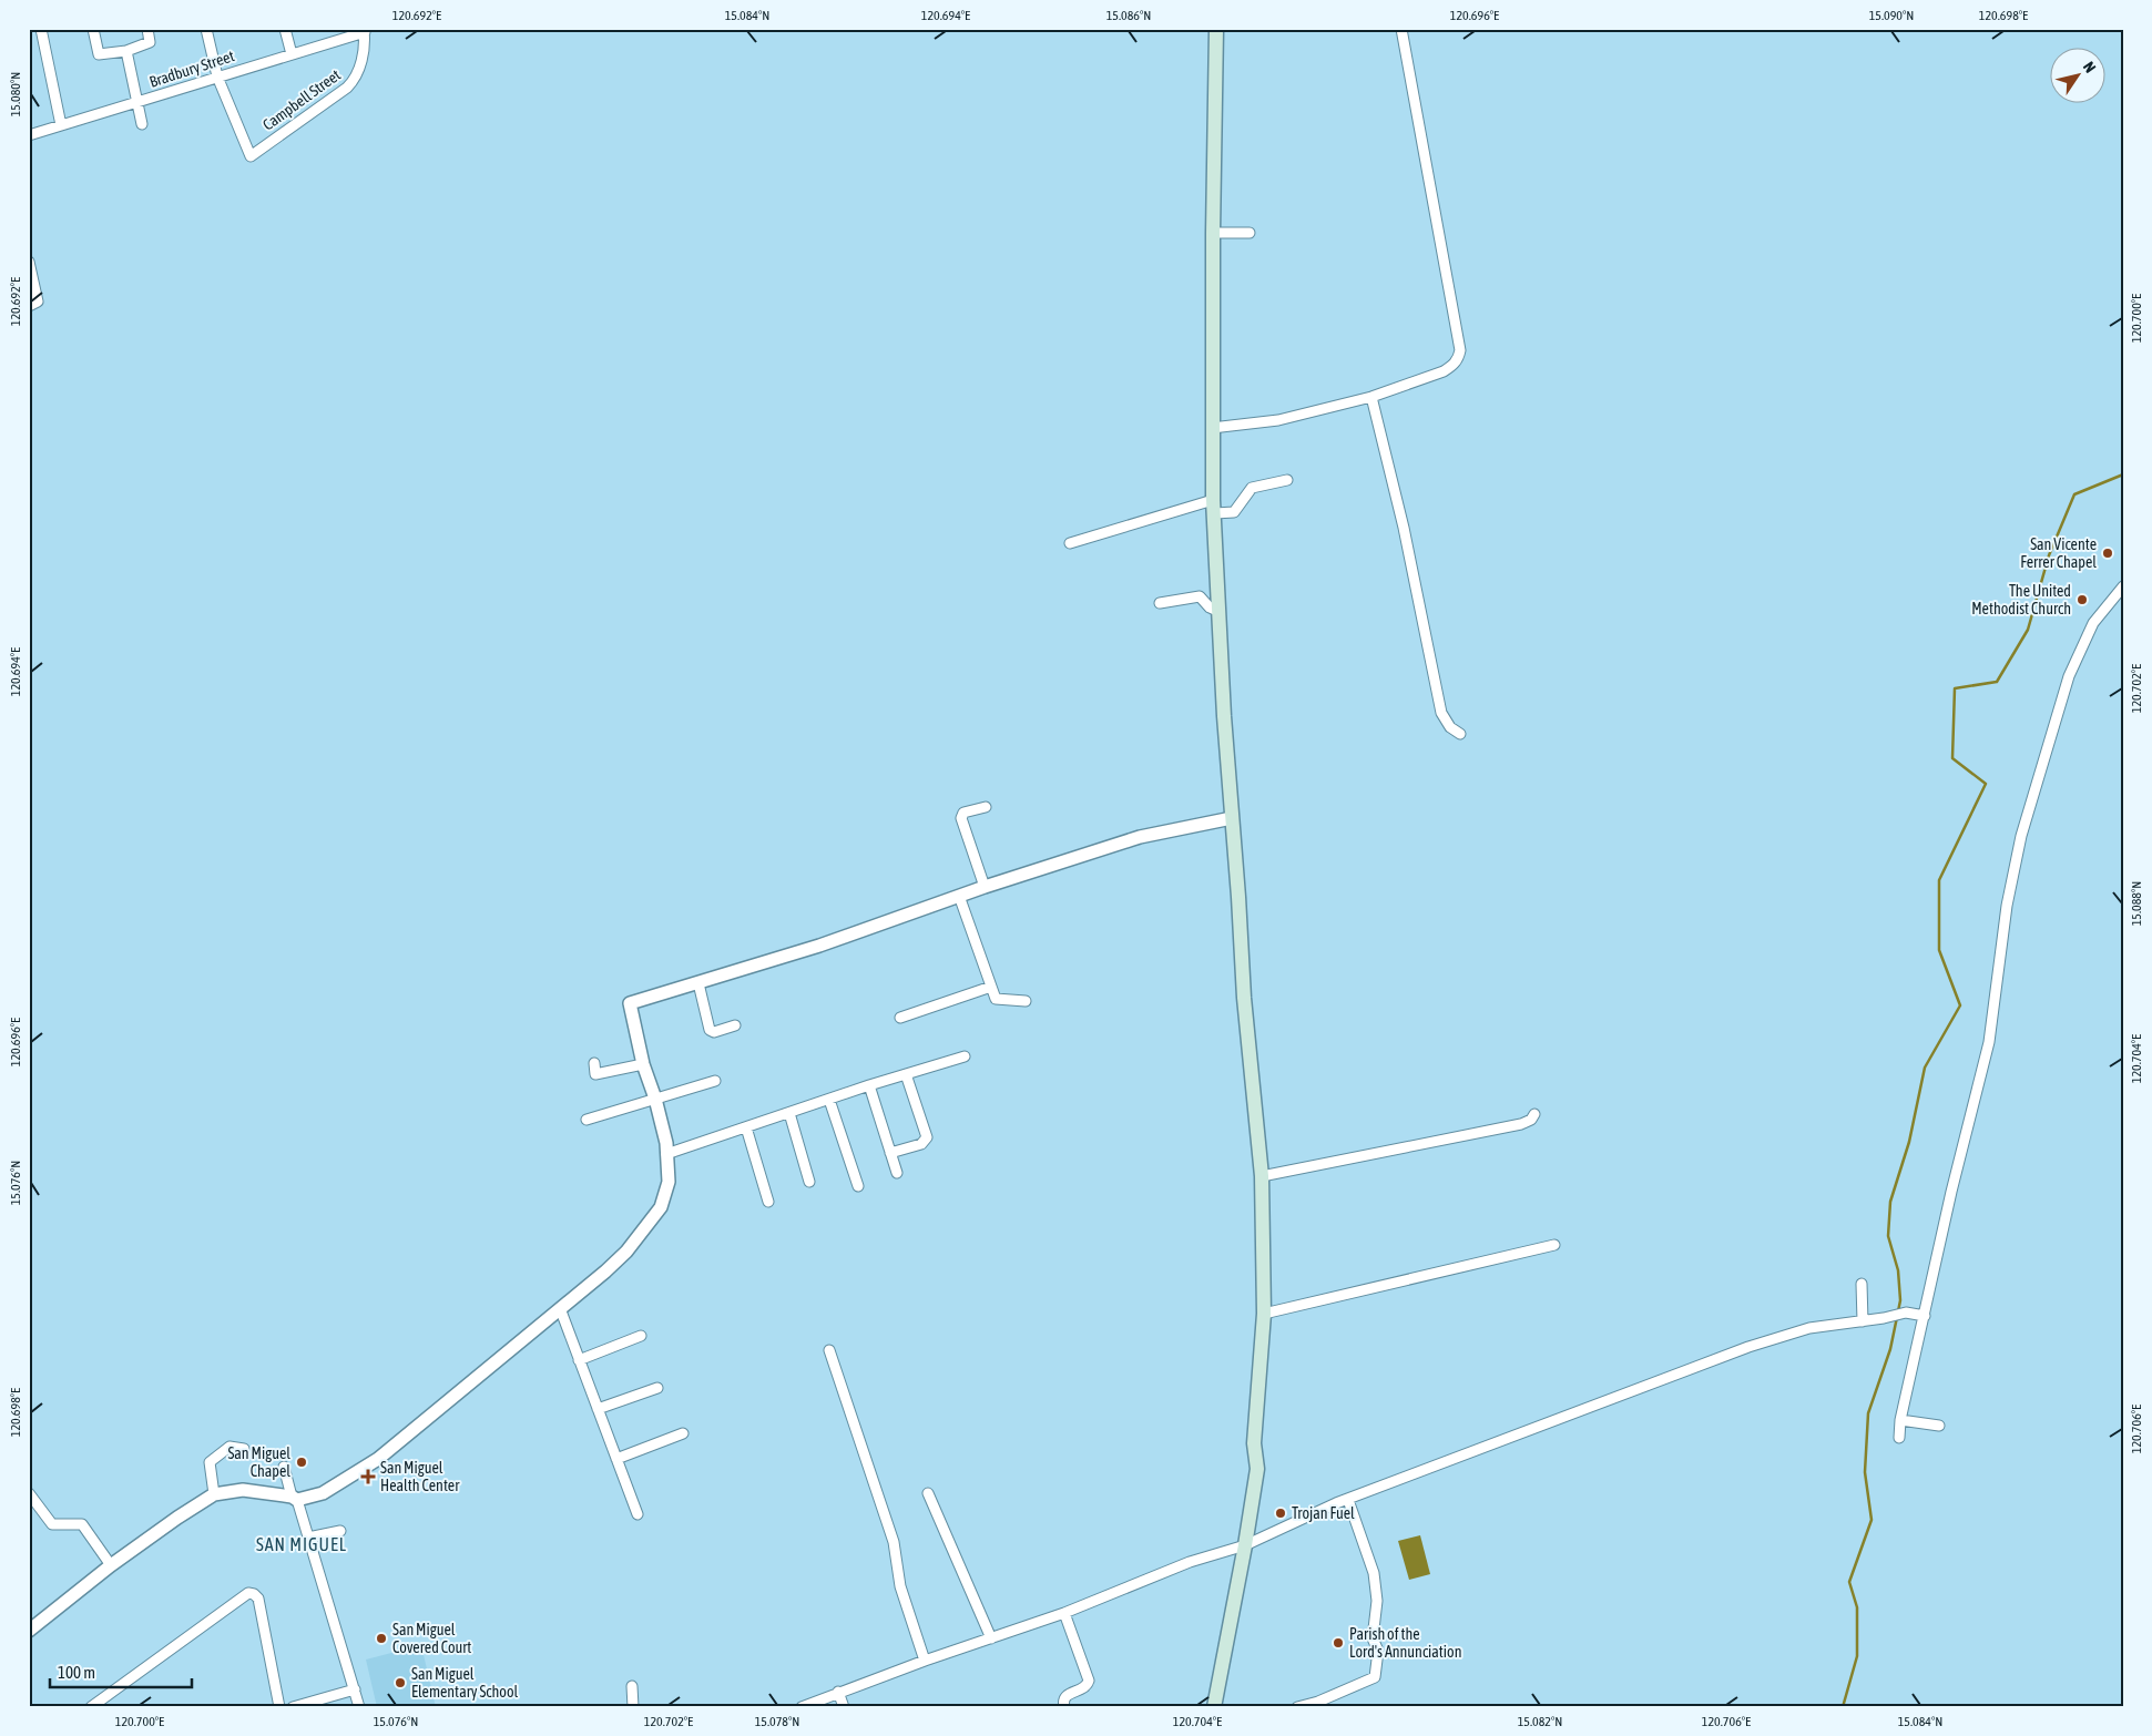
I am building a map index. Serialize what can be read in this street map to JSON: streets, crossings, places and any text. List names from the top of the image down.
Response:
{
  "streets": {
    "street": ["Bradbury Street", "Campbell Street"]
  },
  "crossings": [
    ["Bradbury Street", "Campbell Street"]
  ],
  "districts": ["SAN MIGUEL"],
  "places": {
    "other": [
      "San Vicente Ferrer Chapel",
      "The United Methodist Church",
      "San Miguel Chapel",
      "Trojan Fuel",
      "San Miguel Covered Court",
      "Parish of the Lord's Annunciation",
      "San Miguel Elementary School"
    ],
    "health": ["San Miguel Health Center"]
  },
  "scale_bar": "100 m",
  "north": "top right",
  "coordinates": [
    "120.692°E",
    "15.084°N",
    "120.694°E",
    "15.086°N",
    "120.696°E",
    "15.090°N",
    "120.698°E",
    "15.080°N",
    "120.700°E",
    "120.702°E",
    "15.088°N",
    "120.704°E",
    "15.076°N",
    "120.706°E",
    "15.078°N",
    "15.082°N"
  ]
}
